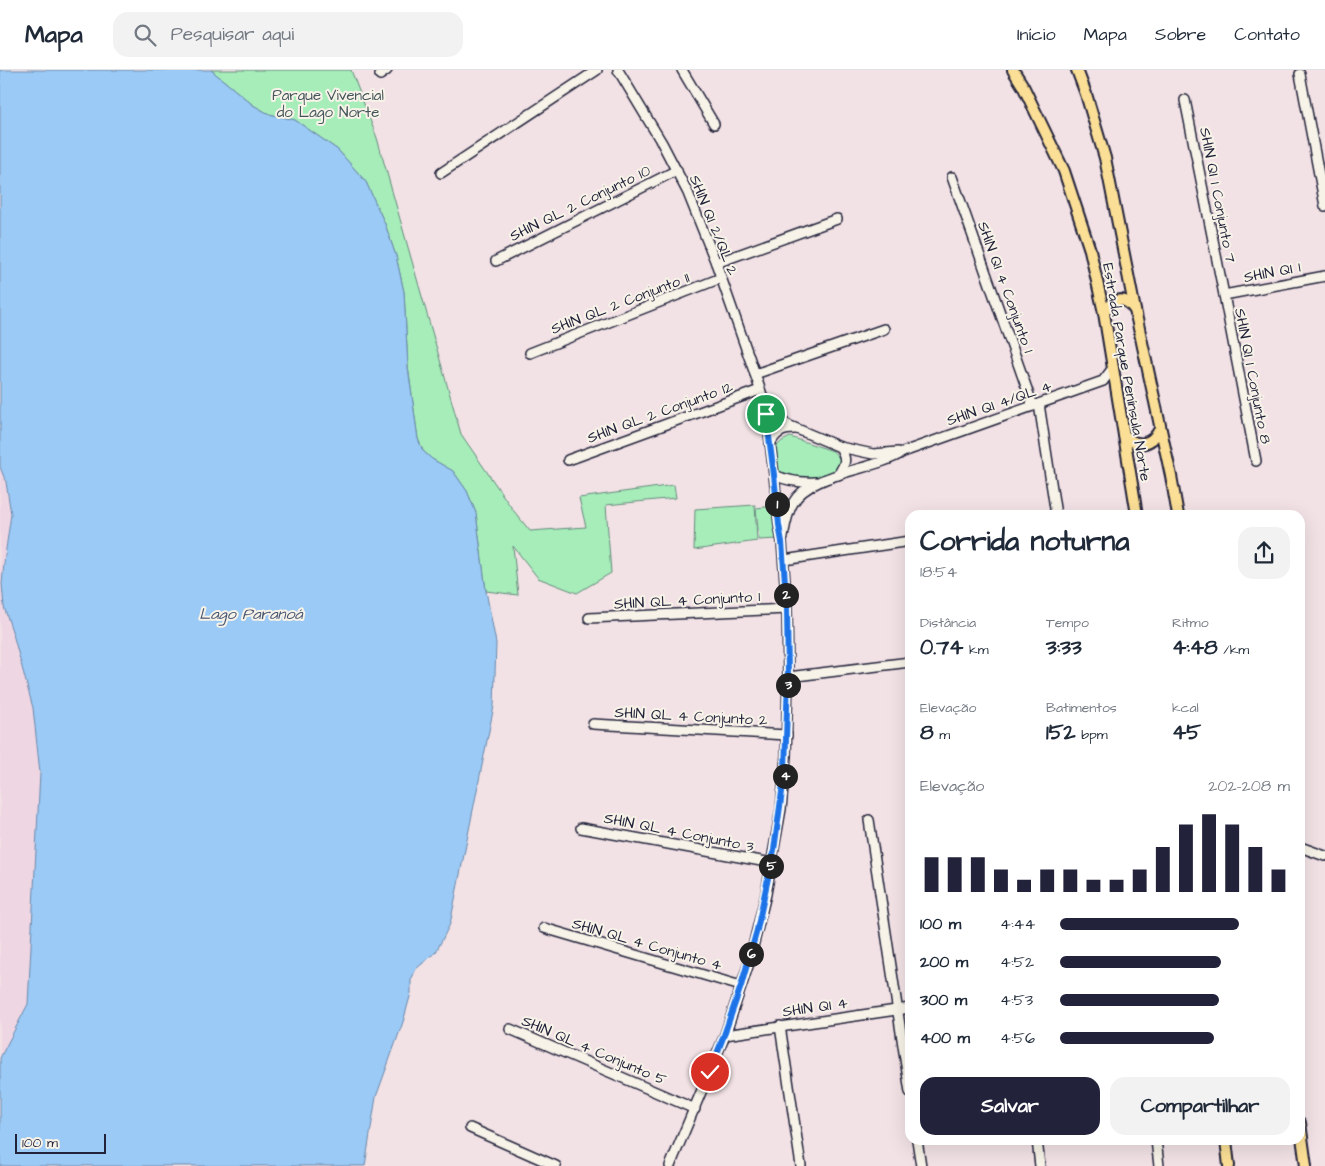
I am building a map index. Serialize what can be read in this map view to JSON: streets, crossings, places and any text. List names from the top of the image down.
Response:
{
  "streets": {
    "main road": ["Estrada Parque Península Norte"],
    "street": [
      "SHIN QI 1 Conjunto 7",
      "SHIN QL 2 Conjunto 10",
      "SHIN QI 2/QL 2",
      "SHIN QI 1",
      "SHIN QI 4 Conjunto 1",
      "SHIN QL 2 Conjunto 11",
      "SHIN QI 1 Conjunto 8",
      "SHIN QI 4/QL 4",
      "SHIN QL 2 Conjunto 12",
      "SHIN QL 4 Conjunto 1",
      "SHIN QL 4 Conjunto 2",
      "SHIN QL 4 Conjunto 3",
      "SHIN QL 4 Conjunto 4",
      "SHIN QI 4",
      "SHIN QL 4 Conjunto 5"
    ]
  },
  "crossings": [
    ["SHIN QI 1 Conjunto 7", "SHIN QI 1"],
    ["SHIN QI 1 Conjunto 7", "SHIN QI 1 Conjunto 8"],
    ["SHIN QL 2 Conjunto 10", "SHIN QI 2/QL 2"],
    ["SHIN QI 2/QL 2", "SHIN QL 2 Conjunto 11"],
    ["SHIN QI 2/QL 2", "SHIN QI 4/QL 4"],
    ["SHIN QI 2/QL 2", "SHIN QL 2 Conjunto 12"],
    ["SHIN QI 1", "SHIN QI 1 Conjunto 8"],
    ["SHIN QI 4 Conjunto 1", "SHIN QI 4/QL 4"],
    ["SHIN QI 4/QL 4", "SHIN QL 4 Conjunto 1"],
    ["SHIN QI 4/QL 4", "SHIN QL 4 Conjunto 2"],
    ["SHIN QI 4/QL 4", "SHIN QL 4 Conjunto 3"],
    ["SHIN QI 4/QL 4", "SHIN QL 4 Conjunto 4"],
    ["SHIN QI 4/QL 4", "SHIN QI 4"],
    ["SHIN QI 4/QL 4", "SHIN QL 4 Conjunto 5"]
  ],
  "water": ["Lago Paranoá"],
  "parks": ["Parque Vivencial do Lago Norte"],
  "scale_bar": "100 m",
  "page": {
    "header": "Mapa",
    "search": "Pesquisar aqui",
    "nav": [
      "Início",
      "Mapa",
      "Sobre",
      "Contato"
    ],
    "pins": [
      "1",
      "2",
      "3",
      "4",
      "5",
      "6"
    ],
    "heading": ["Corrida noturna", "18:54"],
    "stats": [
      ["Distância", "0.74 km"],
      ["Tempo", "3:33"],
      ["Ritmo", "4:48 /km"],
      ["Elevação", "8 m"],
      ["Batimentos", "152 bpm"],
      ["kcal", "45"]
    ],
    "chart": ["Elevação", "202–208 m"],
    "list": [
      {
        "name": "100 m",
        "note": "4:44"
      },
      {
        "name": "200 m",
        "note": "4:52"
      },
      {
        "name": "300 m",
        "note": "4:53"
      },
      {
        "name": "400 m",
        "note": "4:56"
      }
    ],
    "buttons": ["Salvar", "Compartilhar"],
    "scale": "100 m"
  }
}
